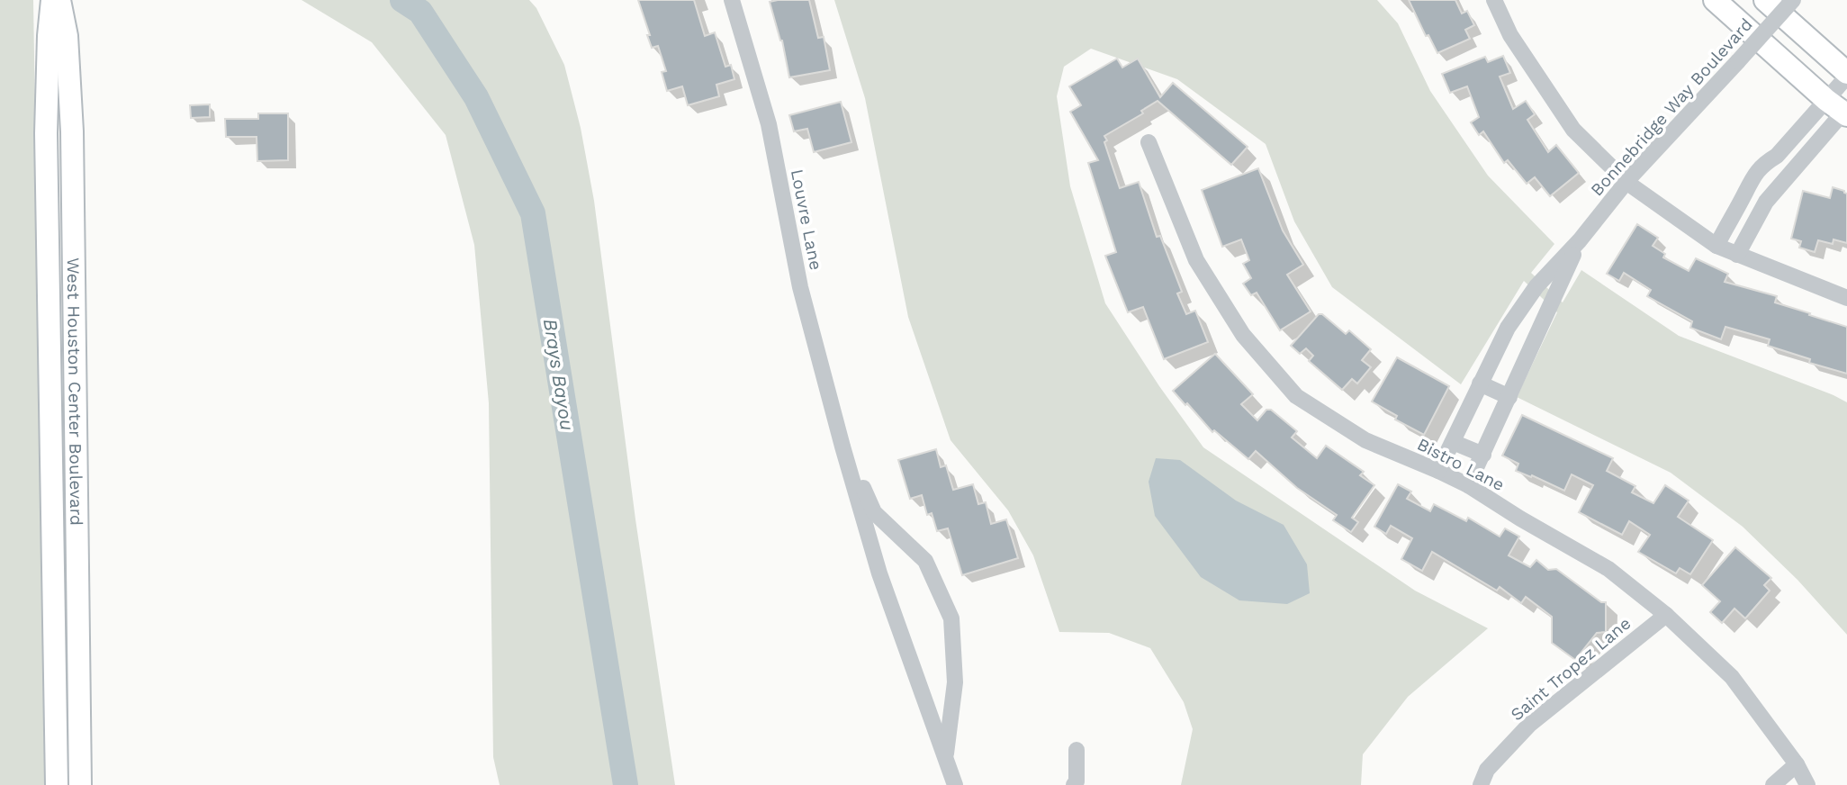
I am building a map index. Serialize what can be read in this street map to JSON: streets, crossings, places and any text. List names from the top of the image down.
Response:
{
  "streets": {
    "main road": ["West Houston Center Boulevard"],
    "street": [
      "Bonnebridge Way Boulevard",
      "Louvre Lane",
      "Bistro Lane",
      "Saint Tropez Lane"
    ]
  },
  "crossings": [
    ["Bonnebridge Way Boulevard", "Bistro Lane"],
    ["Bistro Lane", "Saint Tropez Lane"]
  ],
  "water": ["Brays Bayou"]
}
